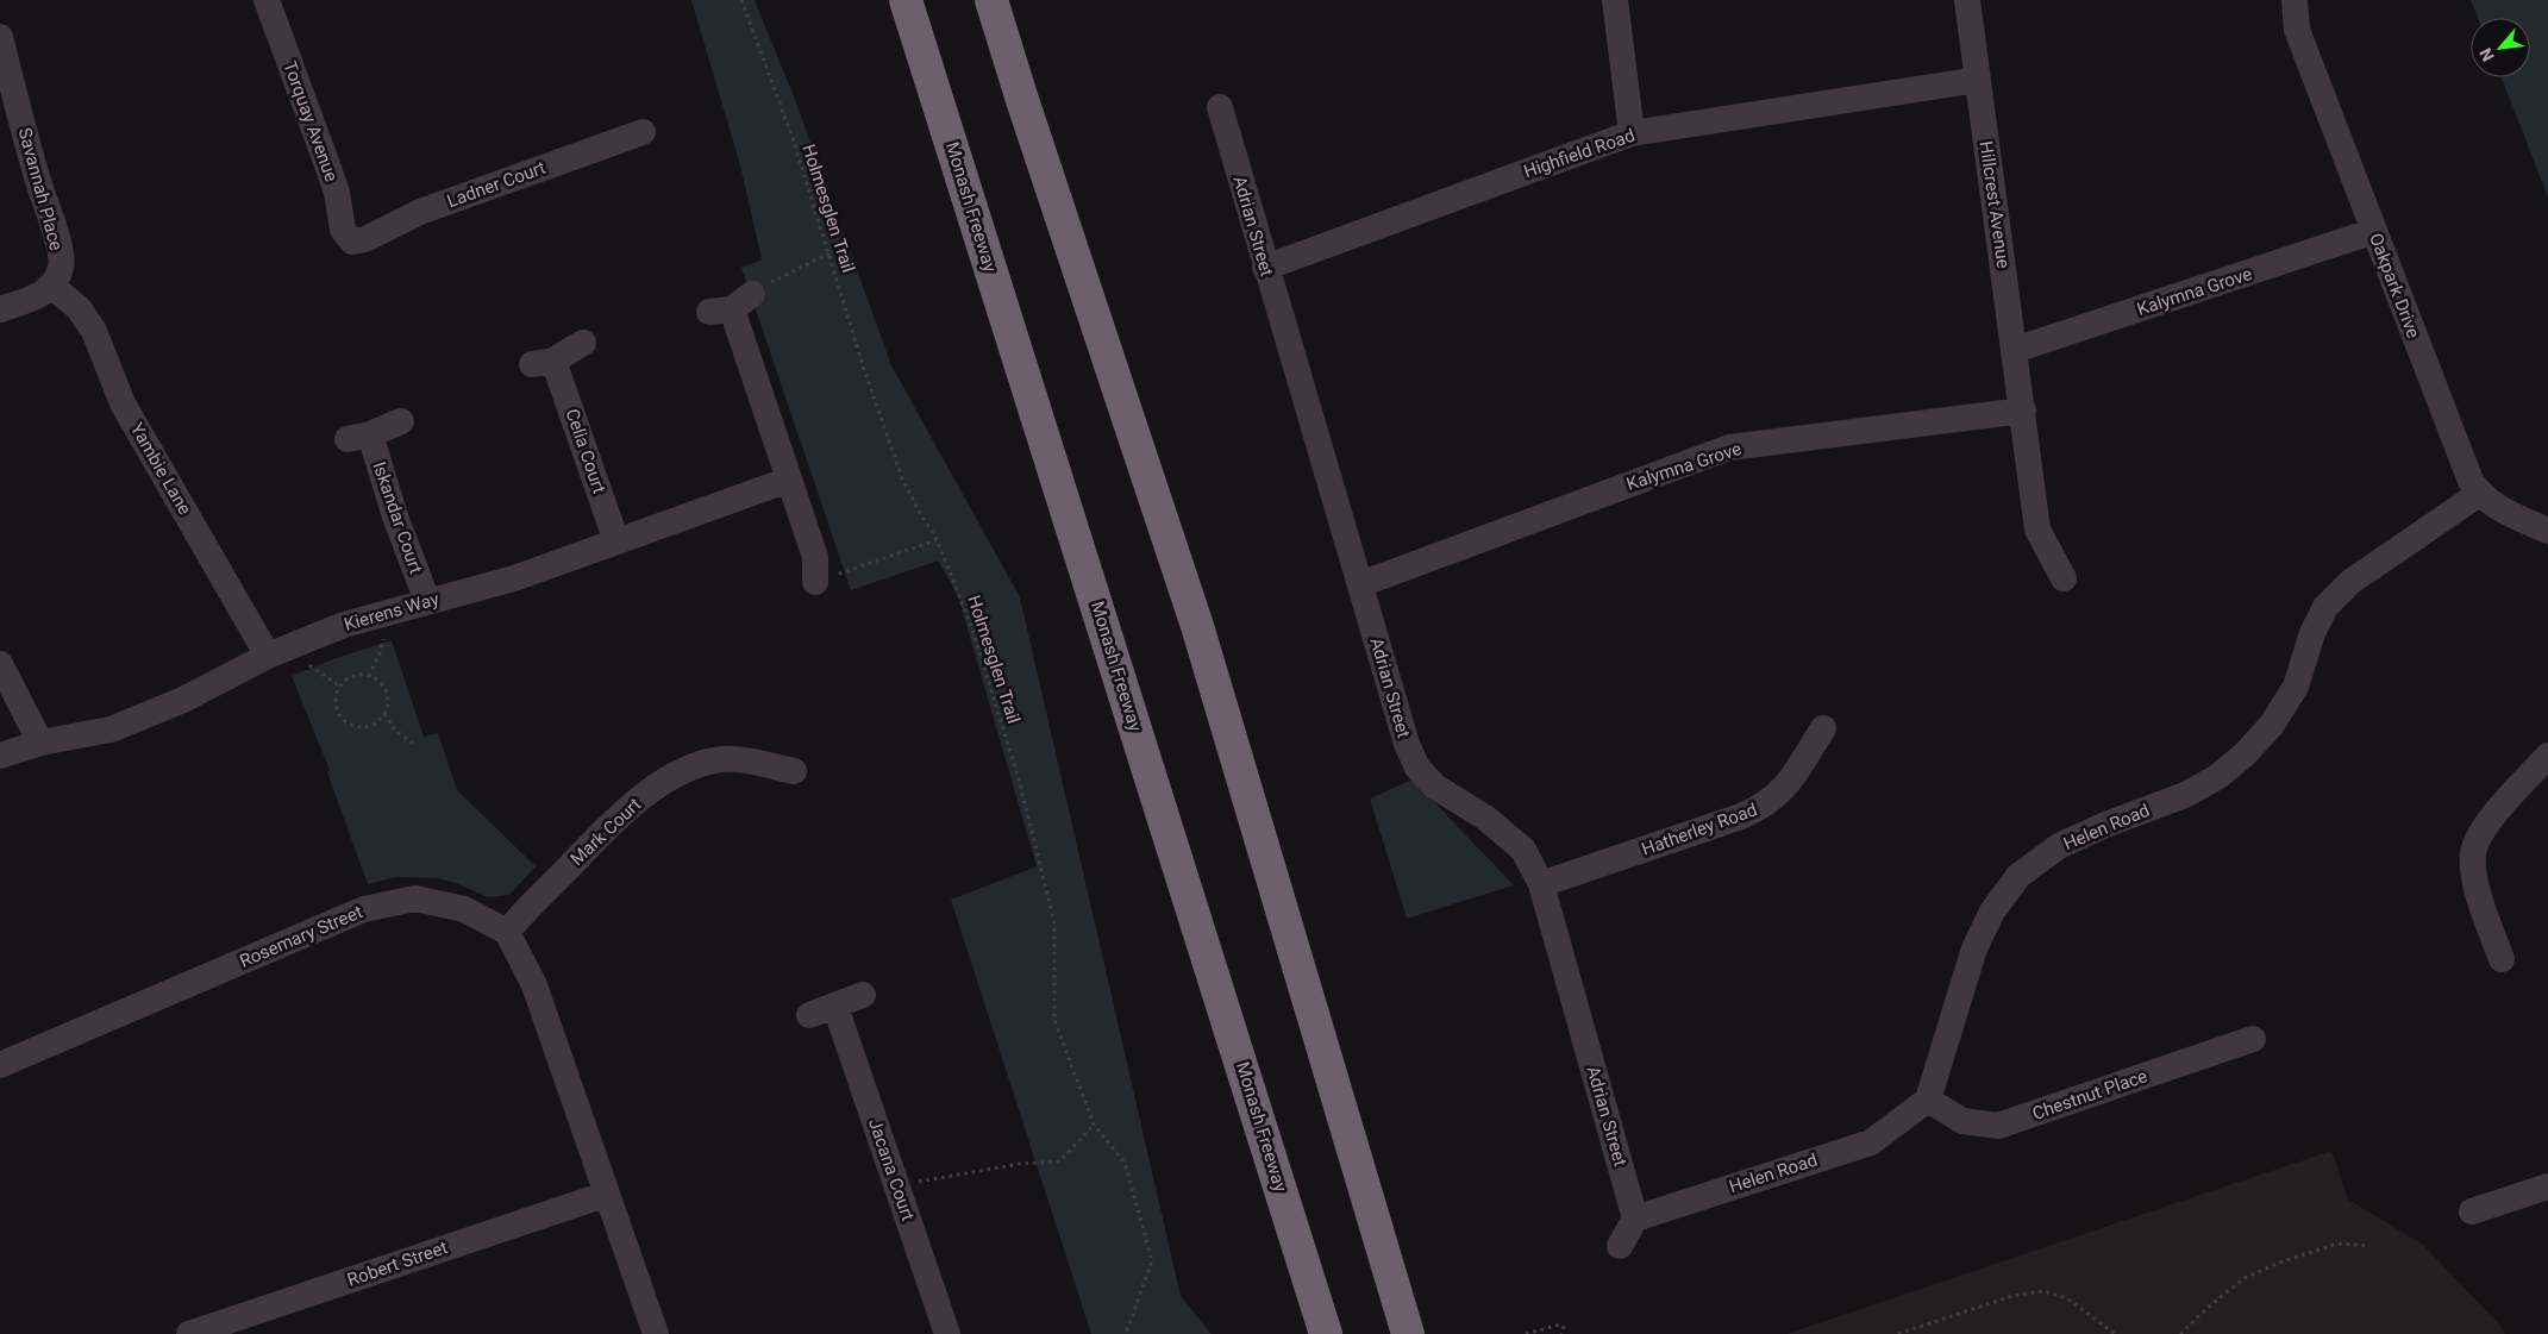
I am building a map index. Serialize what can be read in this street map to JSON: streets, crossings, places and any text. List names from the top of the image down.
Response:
{
  "streets": {
    "highway": ["Monash Freeway"],
    "street": [
      "Torquay Avenue",
      "Highfield Road",
      "Ladner Court",
      "Savannah Place",
      "Hillcrest Avenue",
      "Adrian Street",
      "Oakpark Drive",
      "Kalymna Grove",
      "Celia Court",
      "Yambie Lane",
      "Iskandar Court",
      "Kierens Way",
      "Helen Road",
      "Hatherley Road",
      "Mark Court",
      "Rosemary Street",
      "Chestnut Place",
      "Jacana Court",
      "Robert Street"
    ],
    "path": ["Holmesglen Trail"]
  },
  "crossings": [
    ["Torquay Avenue", "Ladner Court"],
    ["Highfield Road", "Hillcrest Avenue"],
    ["Highfield Road", "Adrian Street"],
    ["Savannah Place", "Yambie Lane"],
    ["Hillcrest Avenue", "Kalymna Grove"],
    ["Adrian Street", "Kalymna Grove"],
    ["Adrian Street", "Helen Road"],
    ["Adrian Street", "Hatherley Road"],
    ["Oakpark Drive", "Kalymna Grove"],
    ["Oakpark Drive", "Helen Road"],
    ["Celia Court", "Kierens Way"],
    ["Yambie Lane", "Kierens Way"],
    ["Iskandar Court", "Kierens Way"],
    ["Helen Road", "Chestnut Place"],
    ["Mark Court", "Rosemary Street"]
  ],
  "north": "bottom left"
}
